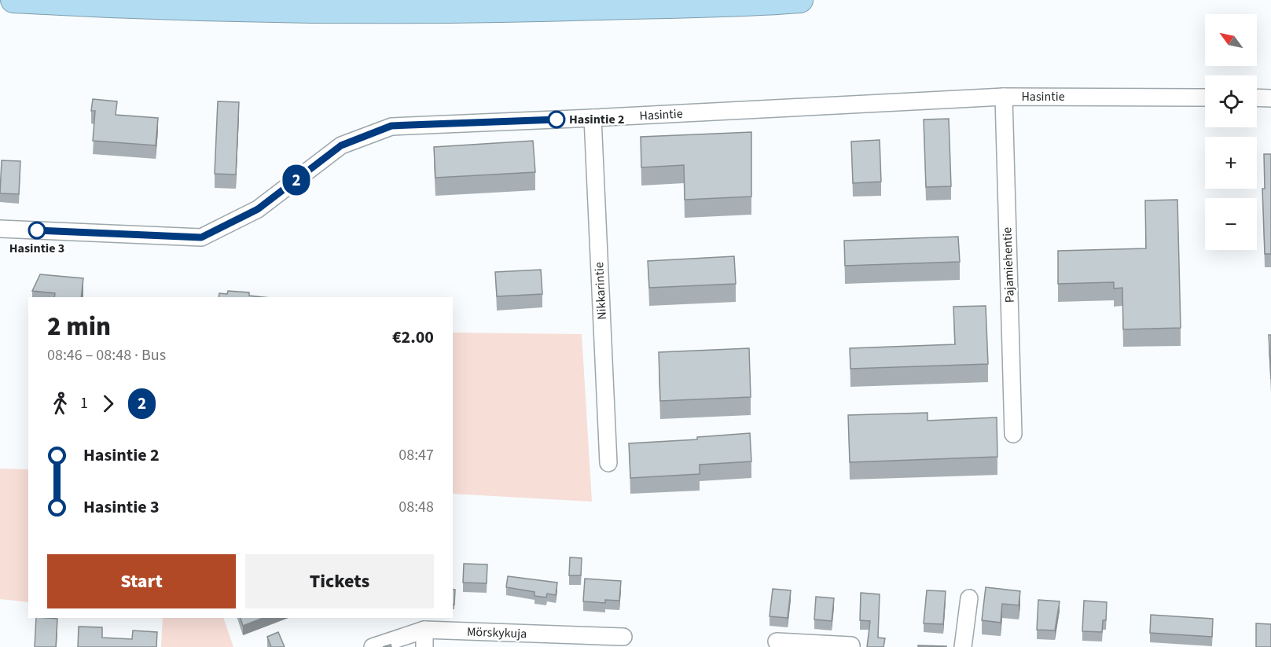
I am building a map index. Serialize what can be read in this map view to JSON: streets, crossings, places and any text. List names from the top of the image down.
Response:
{
  "streets": {
    "street": [
      "Hasintie",
      "Pajamiehentie",
      "Nikkarintie",
      "Mörskykuja"
    ]
  },
  "crossings": [
    ["Hasintie", "Pajamiehentie"],
    ["Hasintie", "Nikkarintie"]
  ],
  "places": ["Hasintie 2", "Hasintie 3"],
  "lines": ["bus line 2"],
  "north": "top left",
  "page": {
    "on_map": "2",
    "map_buttons": ["+", "−"],
    "heading": ["2 min", "08:46 – 08:48 · Bus", "€2.00"],
    "legs": ["1", "2"],
    "list": [
      {
        "name": "Hasintie 2",
        "value": "08:47"
      },
      {
        "name": "Hasintie 3",
        "value": "08:48"
      }
    ],
    "buttons": ["Start", "Tickets"]
  }
}
